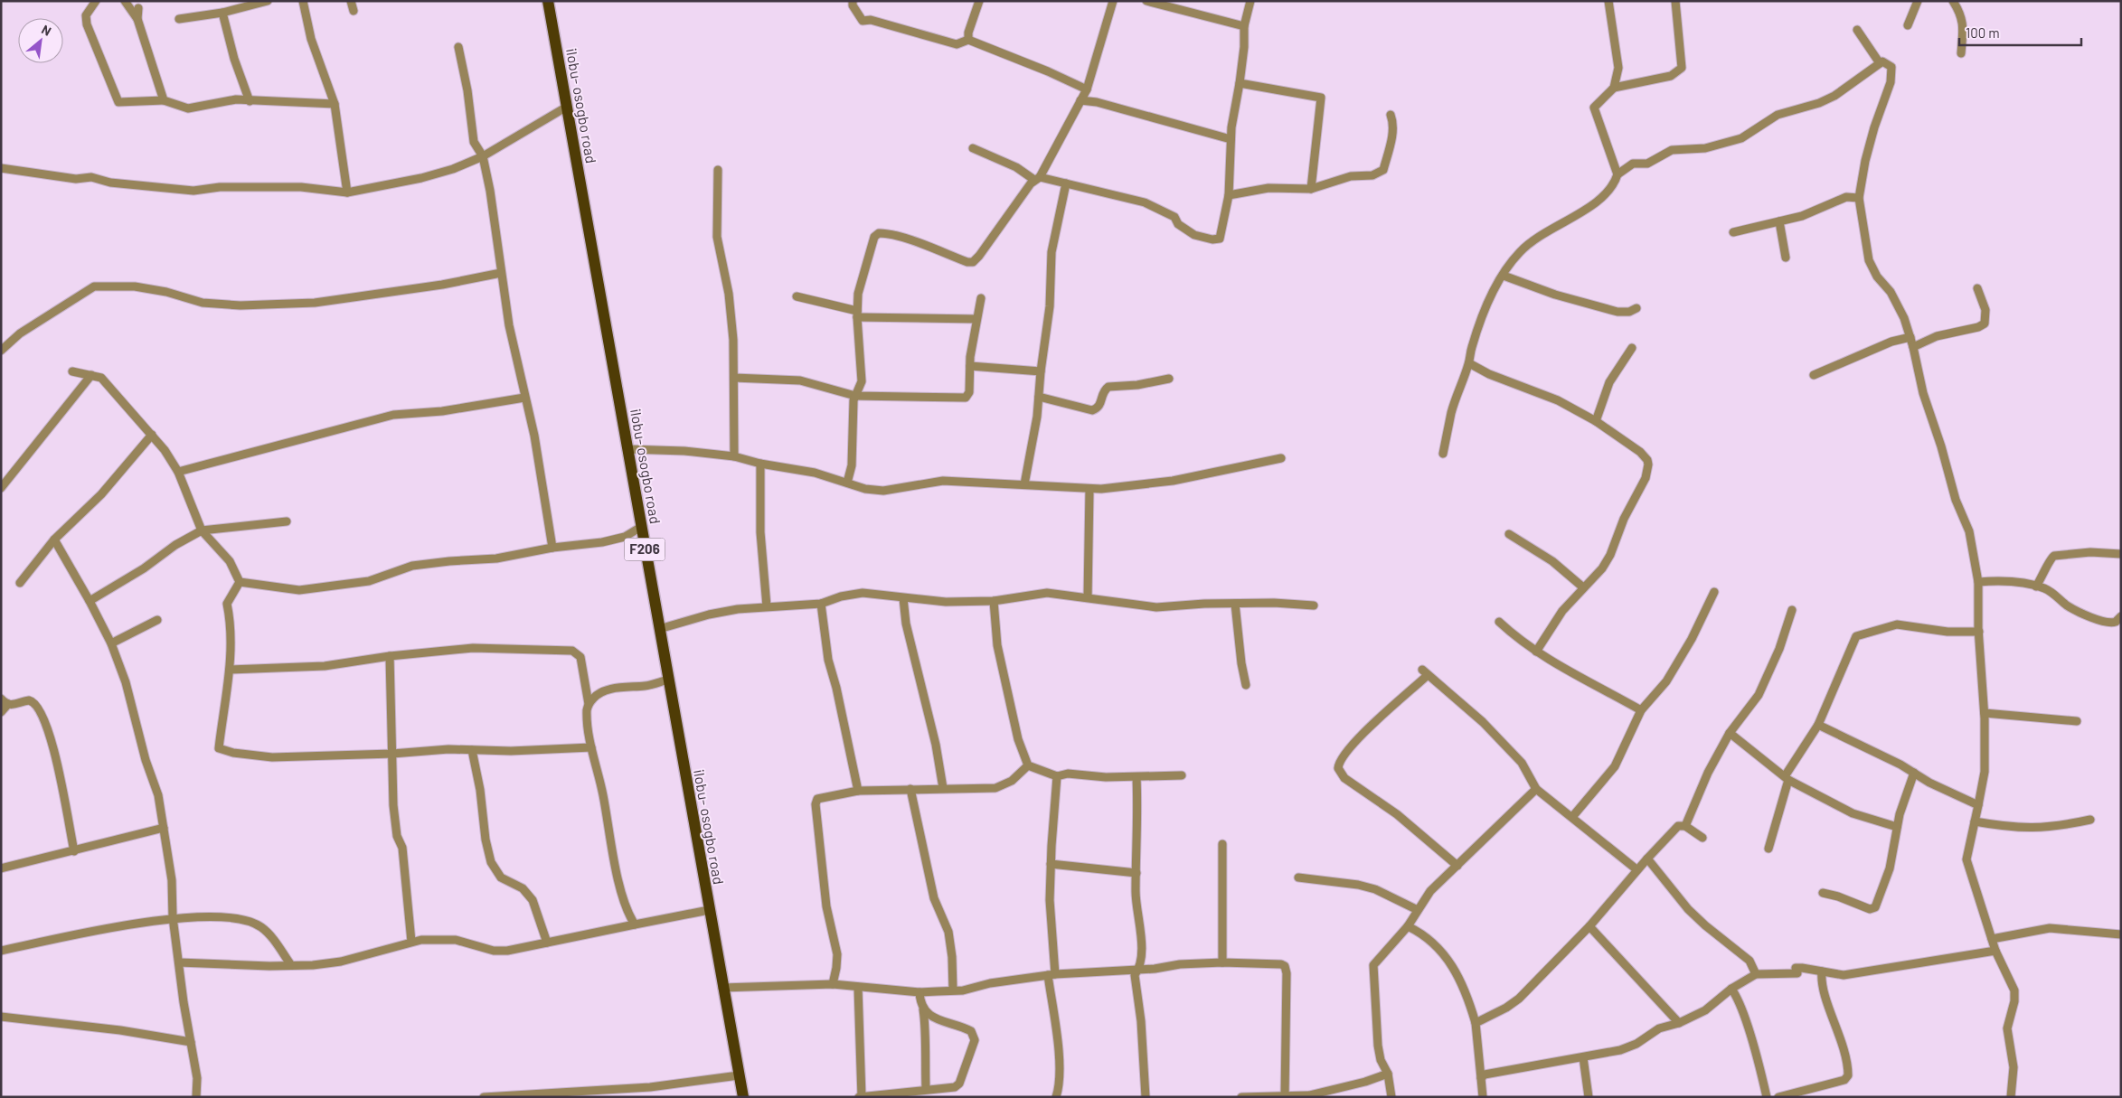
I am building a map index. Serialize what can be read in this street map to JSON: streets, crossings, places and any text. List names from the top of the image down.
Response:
{
  "streets": {
    "main road": ["ilobu- osogbo road", "F206"]
  },
  "scale_bar": "100 m",
  "north": "top right"
}
